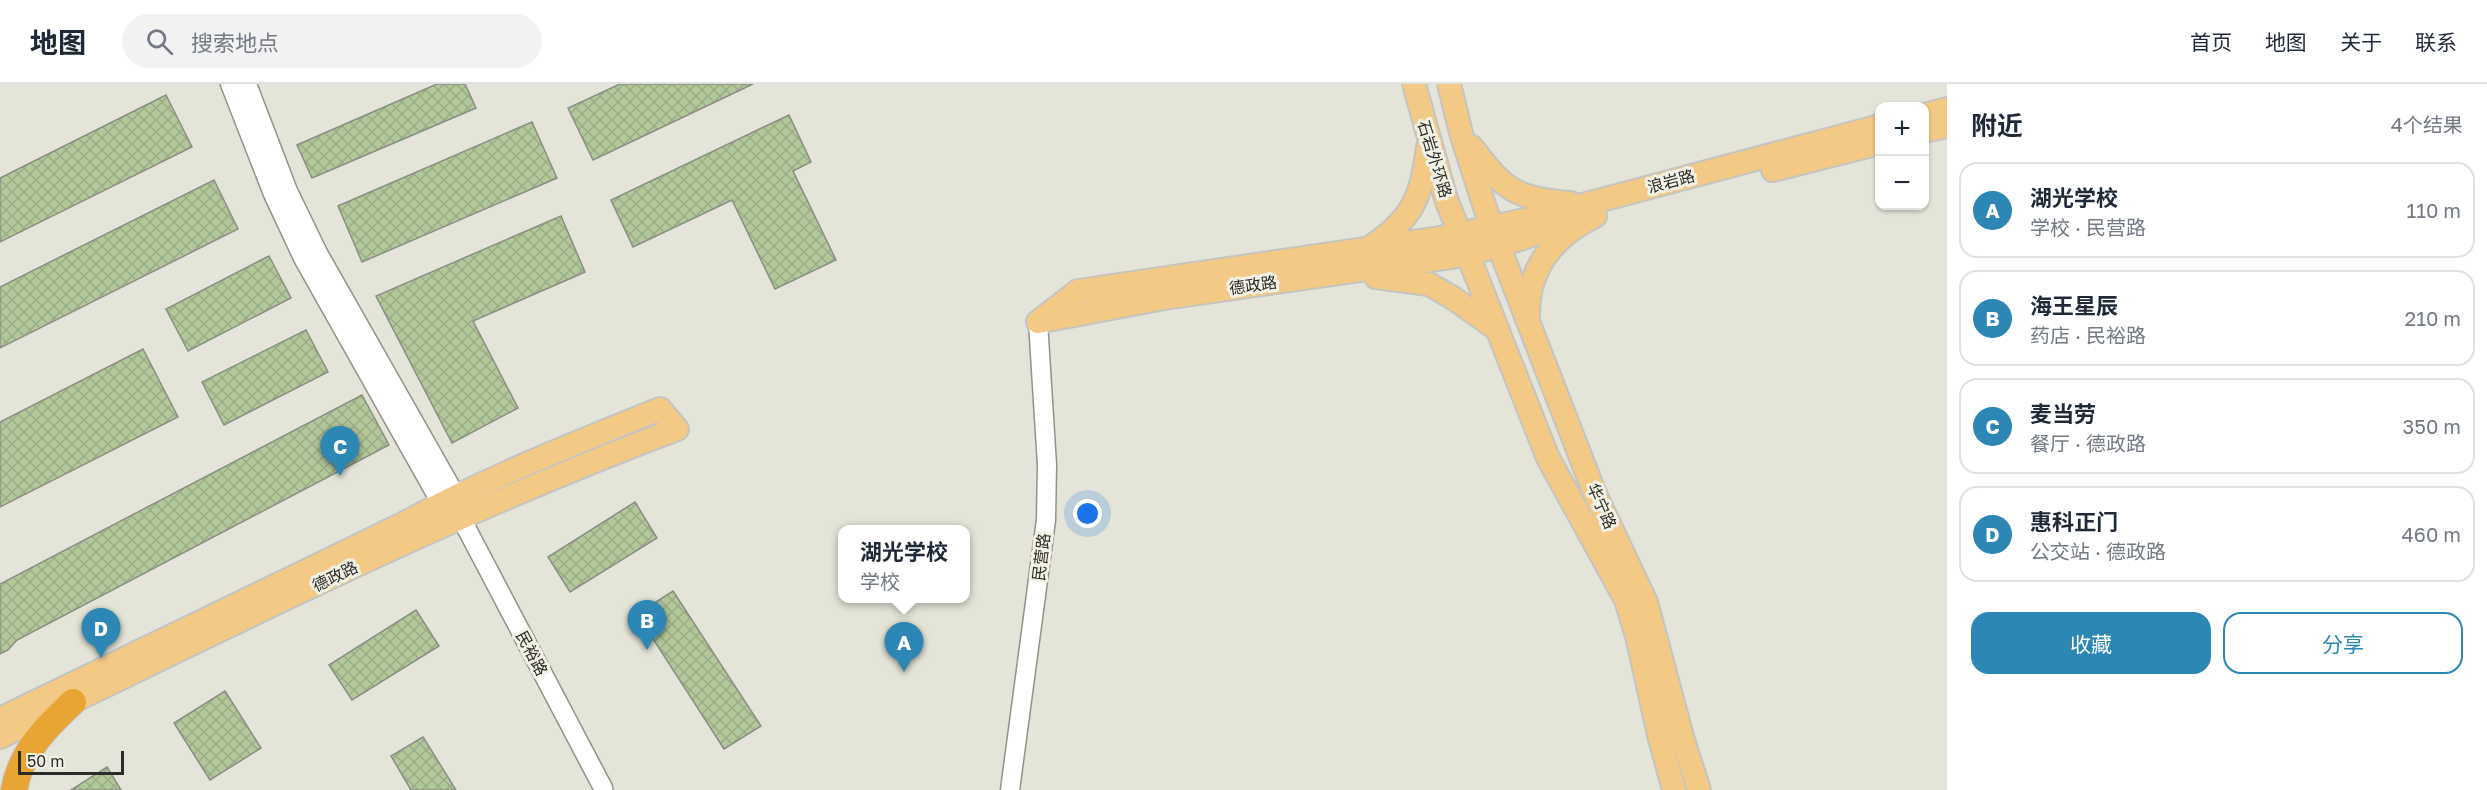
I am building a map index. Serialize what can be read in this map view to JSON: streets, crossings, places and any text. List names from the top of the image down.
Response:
{
  "streets": {
    "main road": [
      "石岩外环路",
      "浪岩路",
      "德政路",
      "华宁路"
    ],
    "street": ["民营路", "民裕路"]
  },
  "crossings": [
    ["石岩外环路", "浪岩路"],
    ["石岩外环路", "德政路"],
    ["石岩外环路", "华宁路"],
    ["浪岩路", "德政路"],
    ["浪岩路", "华宁路"],
    ["德政路", "华宁路"],
    ["德政路", "民营路"],
    ["德政路", "民裕路"]
  ],
  "scale_bar": "50 m",
  "page": {
    "header": "地图",
    "search": "搜索地点",
    "nav": [
      "首页",
      "地图",
      "关于",
      "联系"
    ],
    "heading": ["附近", "4个结果"],
    "map_buttons": ["+", "−"],
    "list": [
      {
        "mark": "A",
        "name": "湖光学校",
        "note": "学校 · 民营路",
        "value": "110 m"
      },
      {
        "mark": "B",
        "name": "海王星辰",
        "note": "药店 · 民裕路",
        "value": "210 m"
      },
      {
        "mark": "C",
        "name": "麦当劳",
        "note": "餐厅 · 德政路",
        "value": "350 m"
      },
      {
        "mark": "D",
        "name": "惠科正门",
        "note": "公交站 · 德政路",
        "value": "460 m"
      }
    ],
    "pins": [
      "C",
      "B",
      "D",
      "A"
    ],
    "popup": ["湖光学校", "学校"],
    "buttons": ["收藏", "分享"],
    "scale": "50 m"
  }
}
